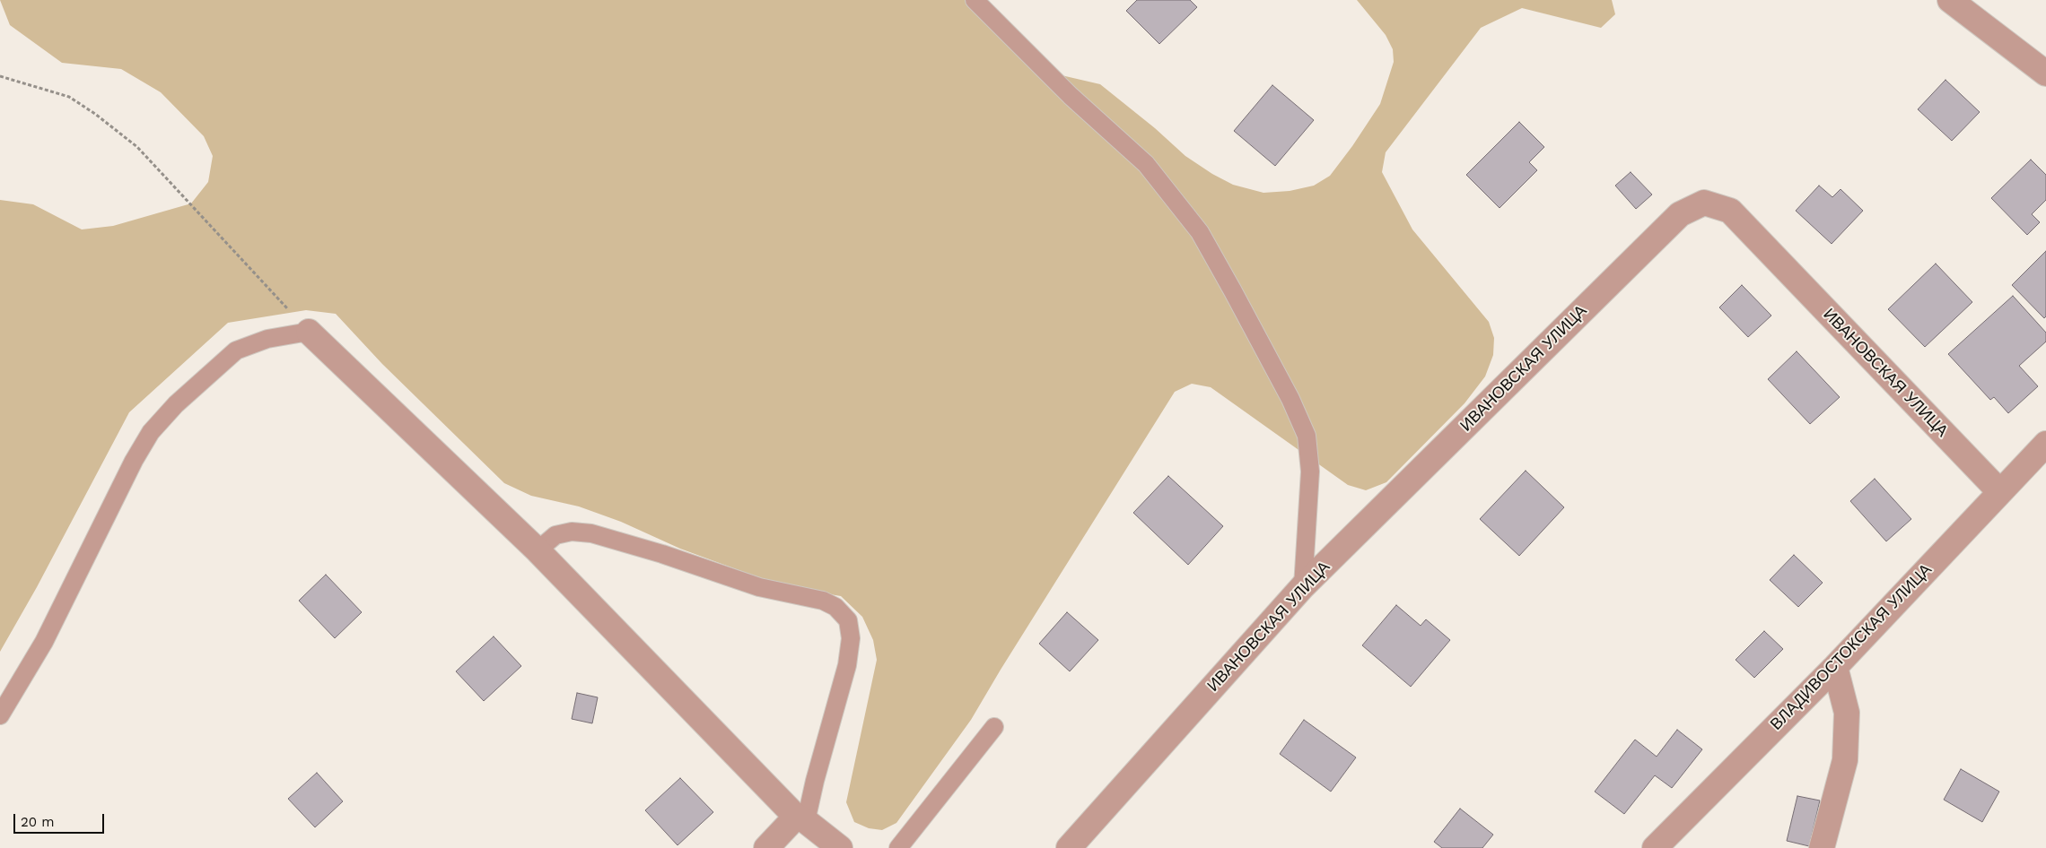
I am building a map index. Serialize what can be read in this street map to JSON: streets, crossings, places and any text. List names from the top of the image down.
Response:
{
  "streets": {
    "street": ["ИВАНОВСКАЯ УЛИЦА", "ВЛАДИВОСТОКСКАЯ УЛИЦА"]
  },
  "crossings": [
    ["ИВАНОВСКАЯ УЛИЦА", "ВЛАДИВОСТОКСКАЯ УЛИЦА"]
  ],
  "scale_bar": "20 m"
}
